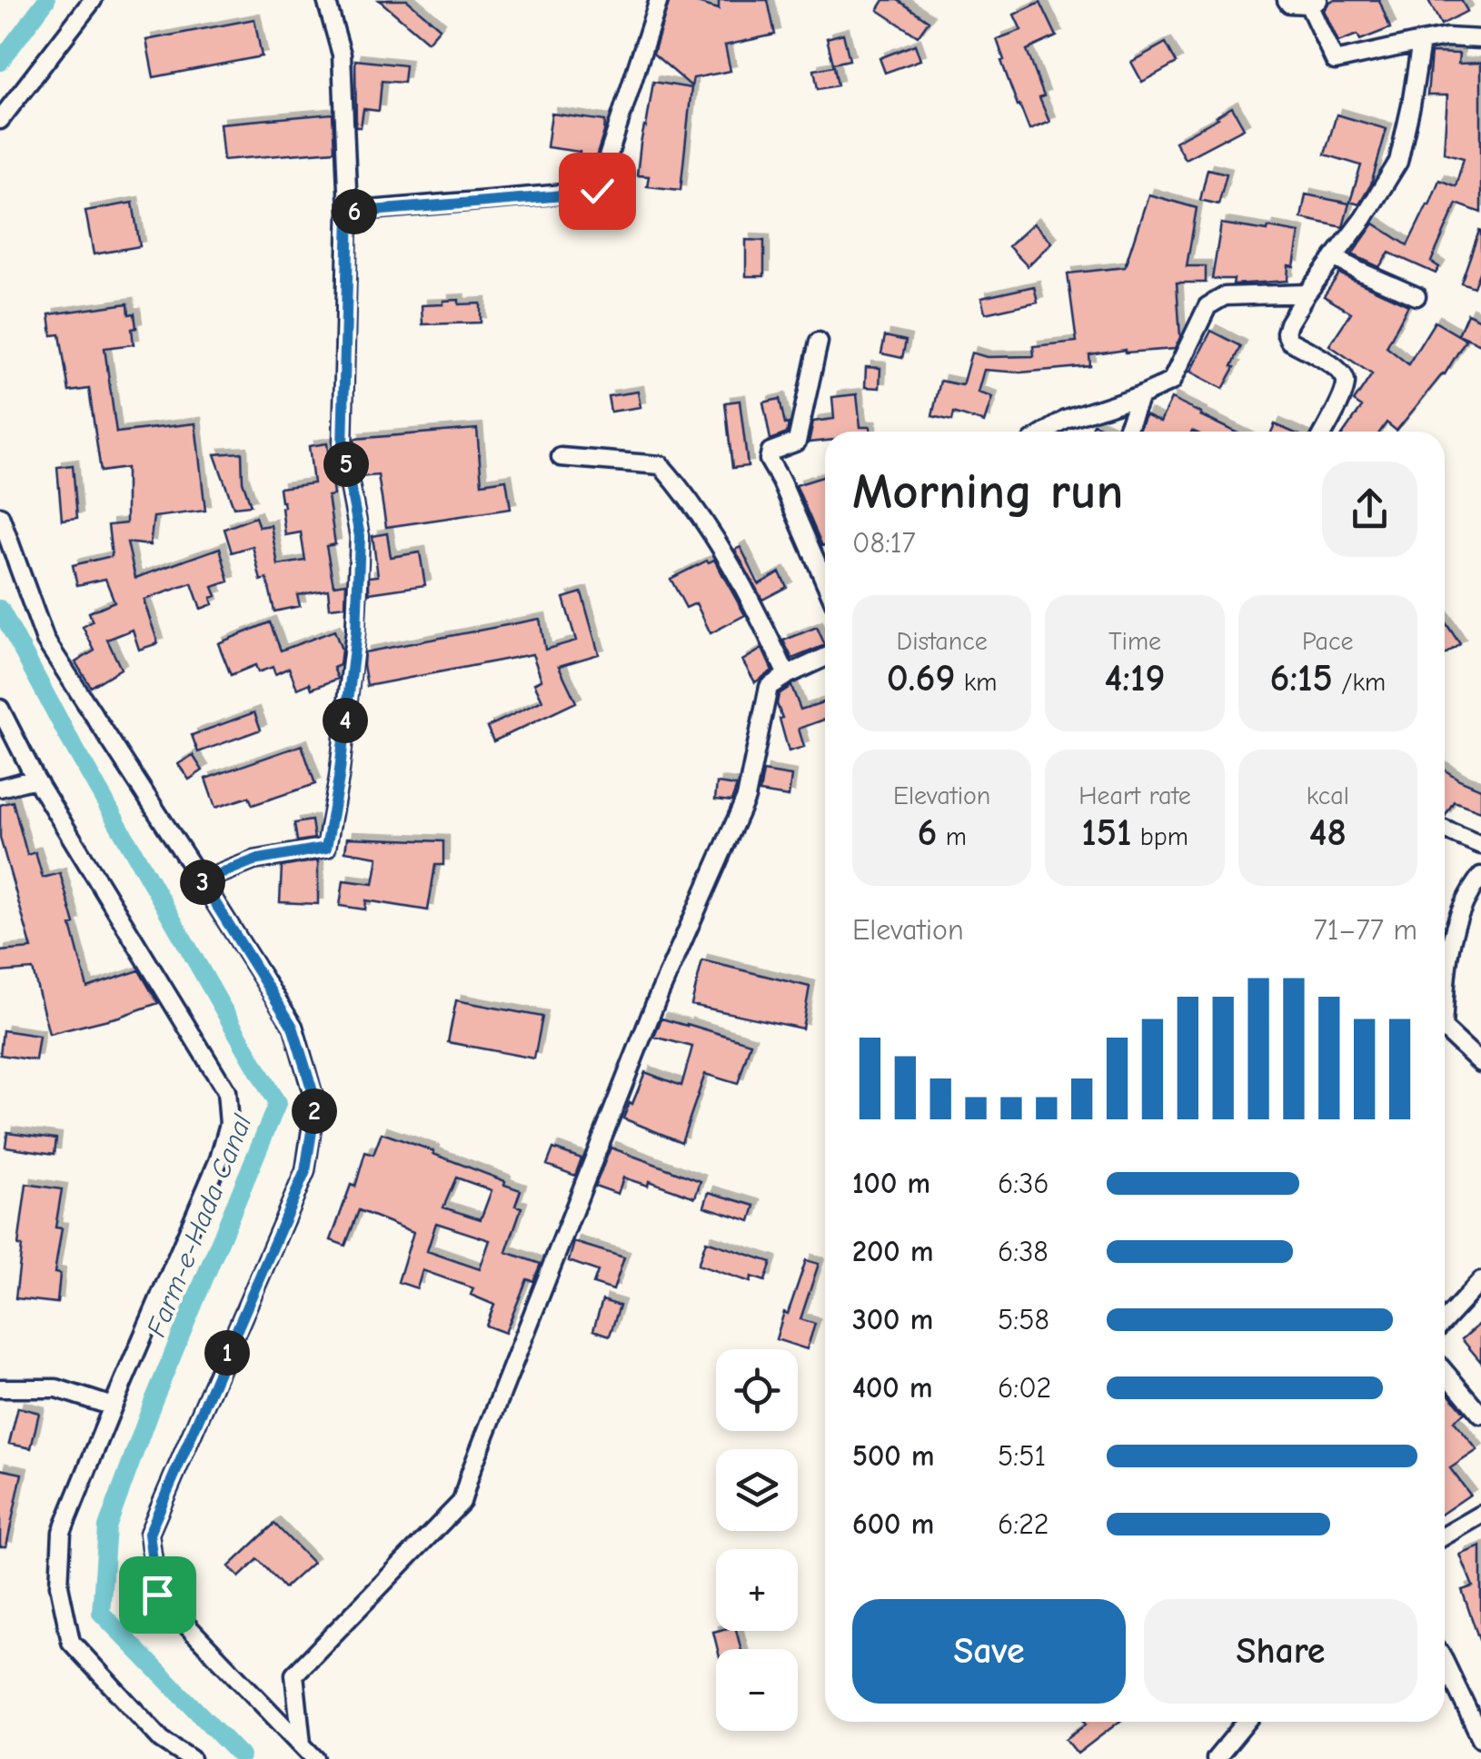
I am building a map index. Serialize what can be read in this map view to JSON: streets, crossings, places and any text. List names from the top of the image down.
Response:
{
  "water": ["Farm-e-Hada Canal"],
  "page": {
    "pins": [
      "6",
      "5",
      "4",
      "3",
      "2",
      "1"
    ],
    "heading": ["Morning run", "08:17"],
    "stats": [
      ["Distance", "0.69 km"],
      ["Time", "4:19"],
      ["Pace", "6:15 /km"],
      ["Elevation", "6 m"],
      ["Heart rate", "151 bpm"],
      ["kcal", "48"]
    ],
    "chart": ["Elevation", "71–77 m"],
    "list": [
      {
        "name": "100 m",
        "note": "6:36"
      },
      {
        "name": "200 m",
        "note": "6:38"
      },
      {
        "name": "300 m",
        "note": "5:58"
      },
      {
        "name": "400 m",
        "note": "6:02"
      },
      {
        "name": "500 m",
        "note": "5:51"
      },
      {
        "name": "600 m",
        "note": "6:22"
      }
    ],
    "map_buttons": ["+", "−"],
    "buttons": ["Save", "Share"]
  }
}
